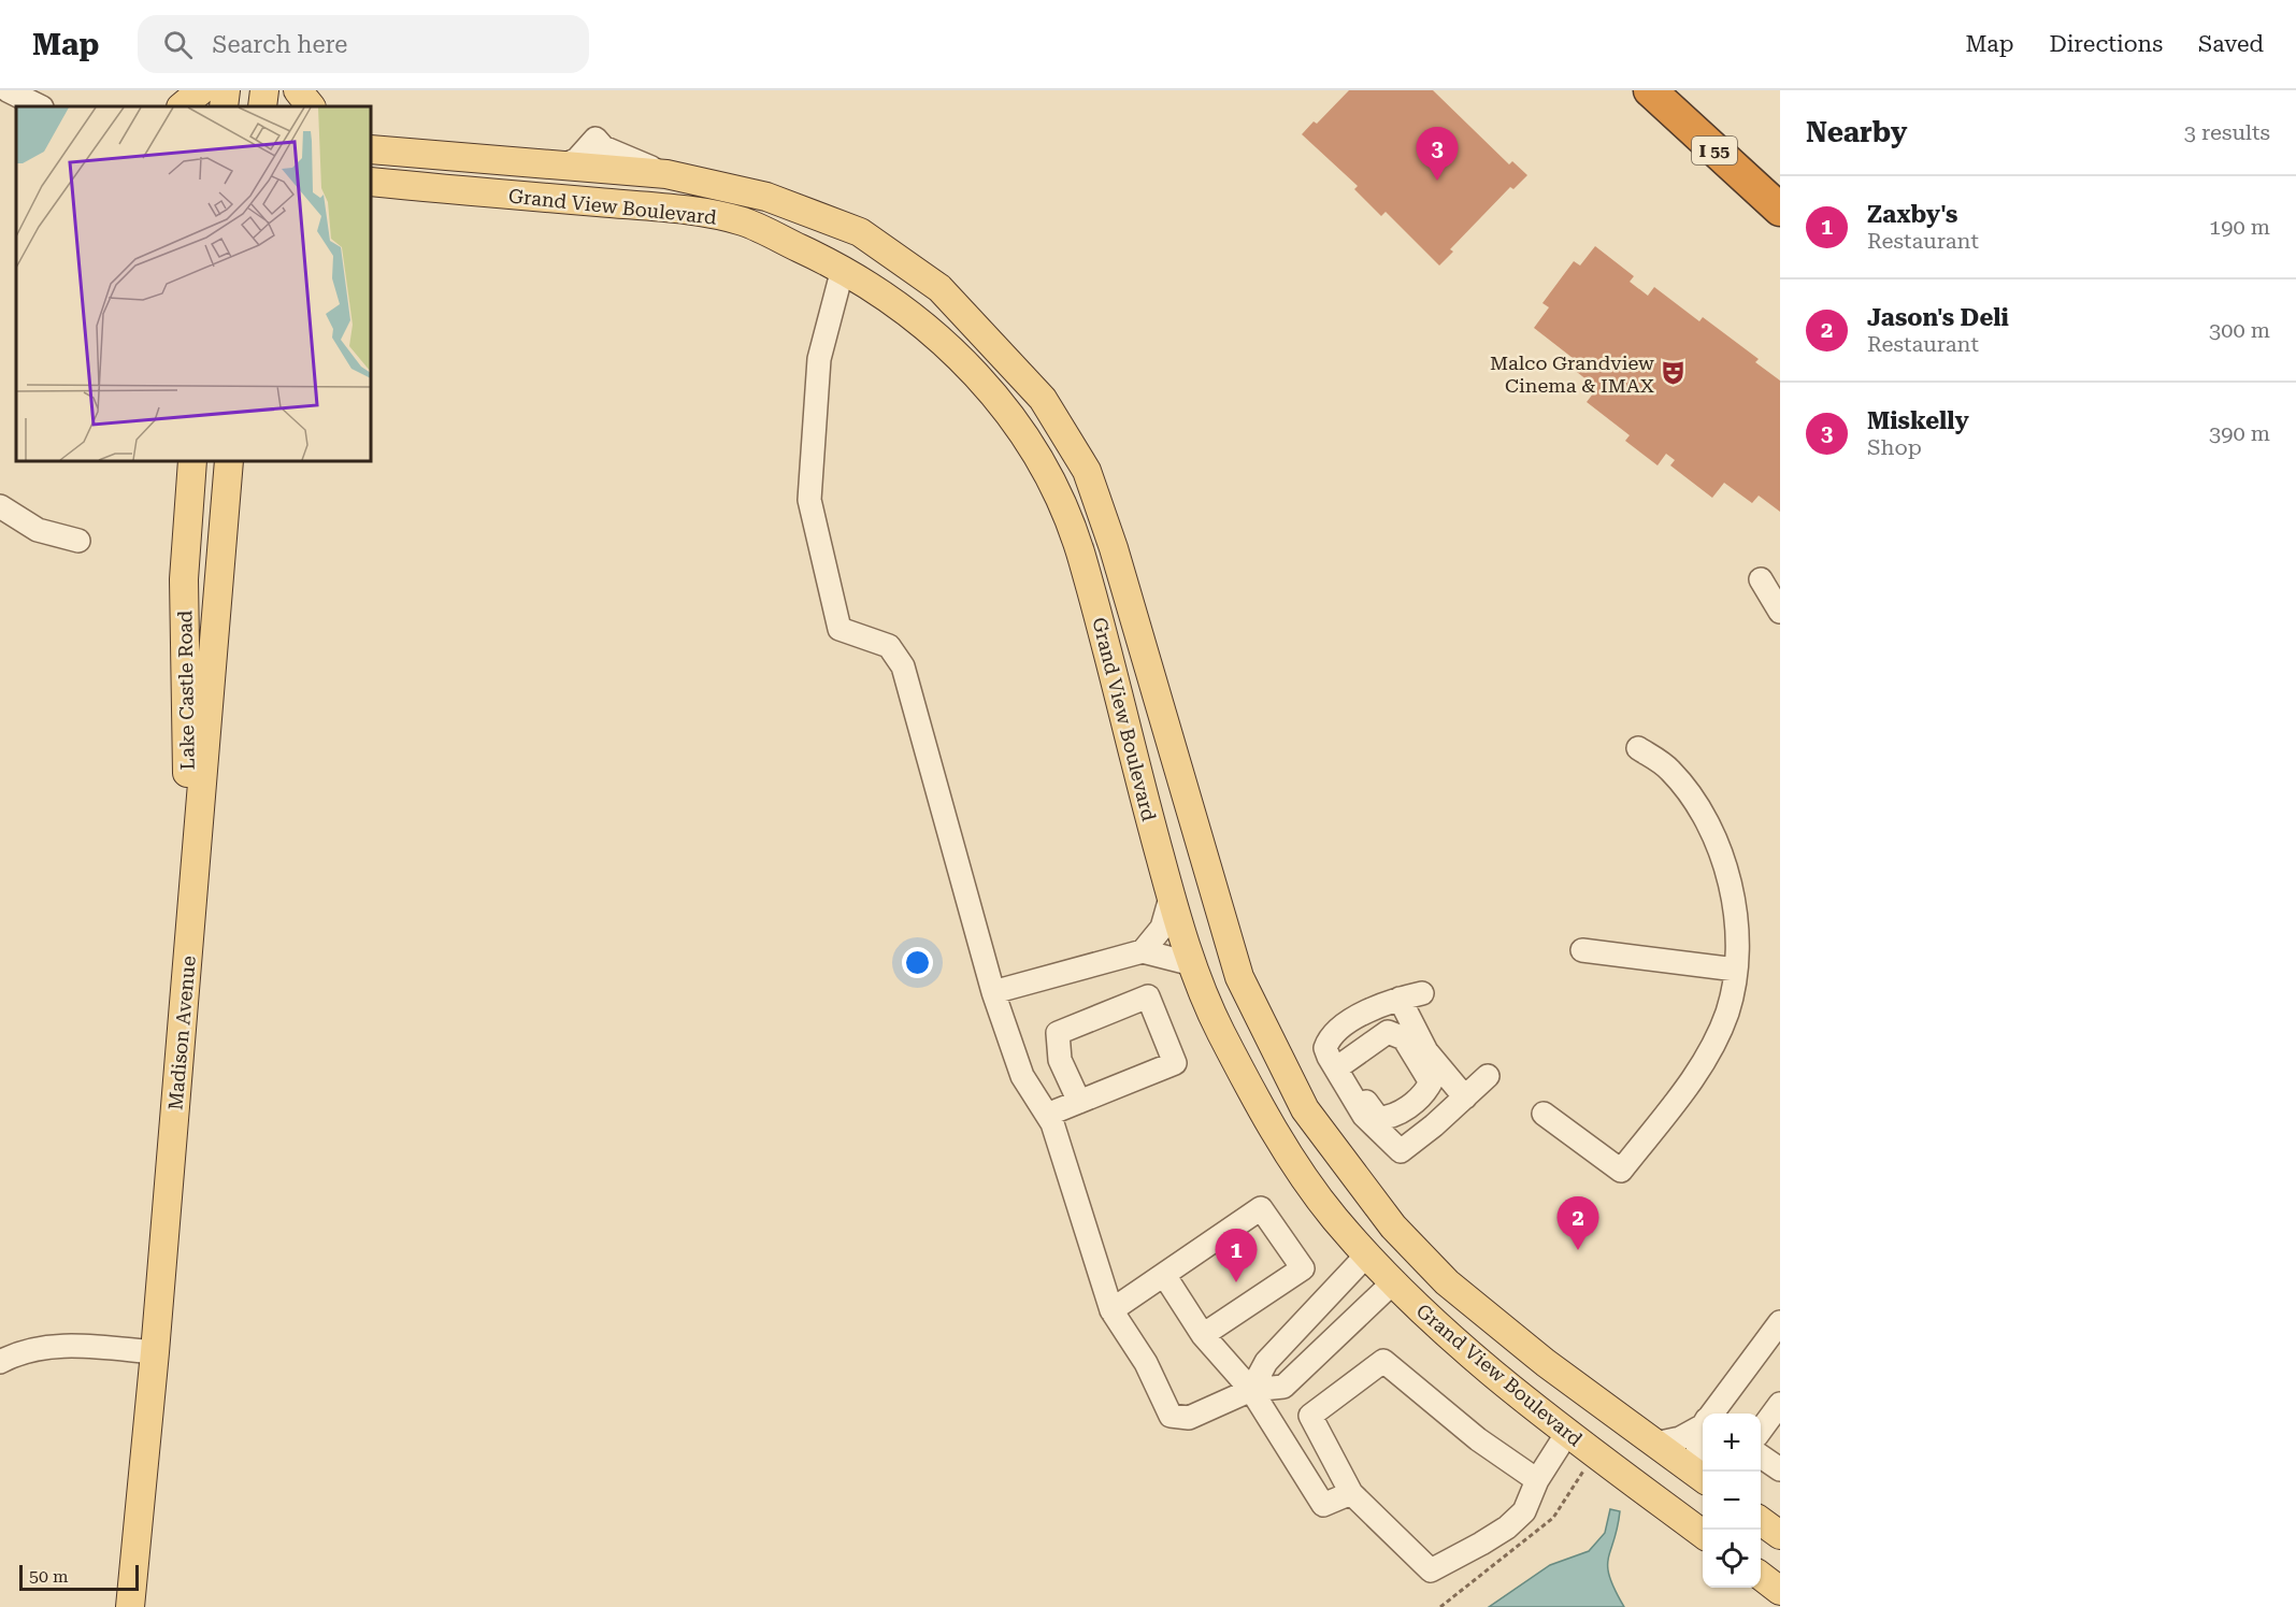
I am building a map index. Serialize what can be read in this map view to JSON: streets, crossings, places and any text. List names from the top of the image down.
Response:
{
  "streets": {
    "highway": ["I 55"],
    "main road": ["Grand View Boulevard", "Lake Castle Road", "Madison Avenue"]
  },
  "crossings": [
    ["Lake Castle Road", "Madison Avenue"]
  ],
  "places": {
    "theatre": ["Malco Grandview Cinema & IMAX"]
  },
  "scale_bar": "50 m",
  "page": {
    "header": "Map",
    "search": "Search here",
    "nav": ["Map", "Directions", "Saved"],
    "heading": ["Nearby", "3 results"],
    "pins": ["3", "2", "1"],
    "list": [
      {
        "mark": "1",
        "name": "Zaxby's",
        "note": "Restaurant",
        "value": "190 m"
      },
      {
        "mark": "2",
        "name": "Jason's Deli",
        "note": "Restaurant",
        "value": "300 m"
      },
      {
        "mark": "3",
        "name": "Miskelly",
        "note": "Shop",
        "value": "390 m"
      }
    ],
    "map_buttons": ["+", "−"],
    "scale": "50 m"
  }
}
